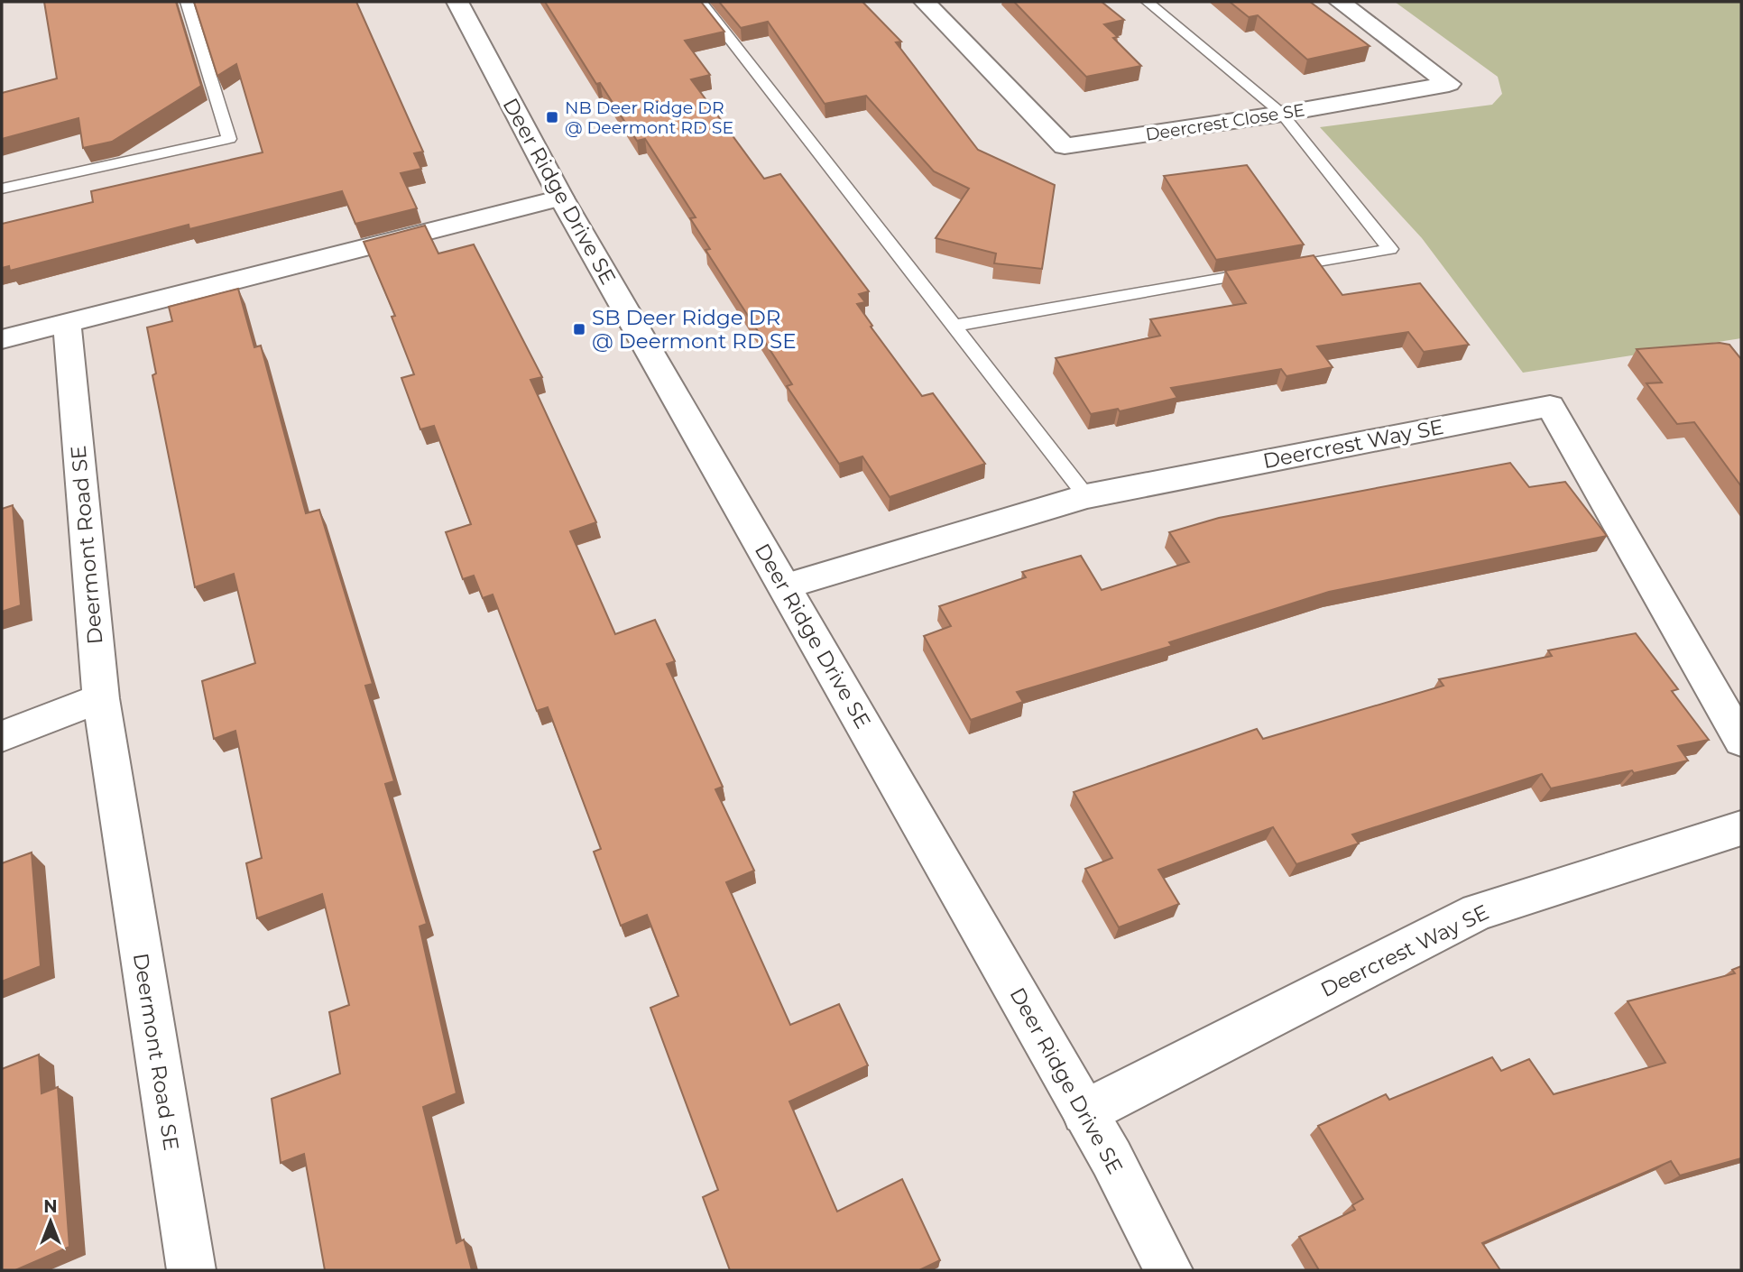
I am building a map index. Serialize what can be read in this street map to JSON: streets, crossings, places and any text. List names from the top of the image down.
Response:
{
  "streets": {
    "street": [
      "Deercrest Close SE",
      "Deer Ridge Drive SE",
      "Deercrest Way SE",
      "Deermont Road SE"
    ]
  },
  "crossings": [
    ["Deer Ridge Drive SE", "Deercrest Way SE"]
  ],
  "places": {
    "transit": ["NB Deer Ridge DR @ Deermont RD SE", "SB Deer Ridge DR @ Deermont RD SE"]
  },
  "north": "top"
}
